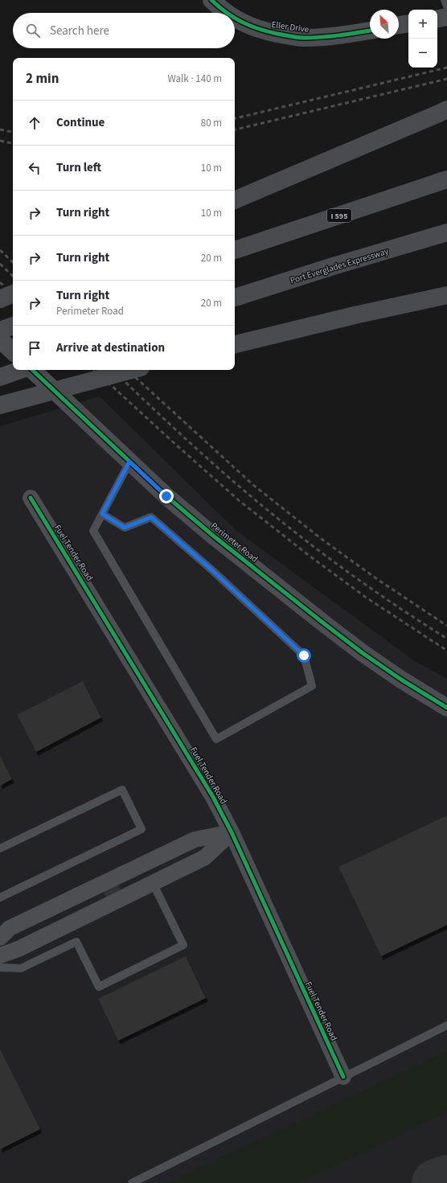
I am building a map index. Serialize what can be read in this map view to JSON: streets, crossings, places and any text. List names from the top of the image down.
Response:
{
  "streets": {
    "highway": ["I 595", "Port Everglades Expressway"],
    "street": ["Eller Drive", "Perimeter Road", "Fuel Tender Road"]
  },
  "north": "top left",
  "page": {
    "map_buttons": ["+", "−"],
    "search": "Search here",
    "heading": ["2 min", "Walk · 140 m"],
    "list": [
      ["Continue", "80 m"],
      ["Turn left", "10 m"],
      ["Turn right", "10 m"],
      ["Turn right", "20 m"],
      ["Turn right", "Perimeter Road", "20 m"],
      "Arrive at destination"
    ]
  }
}
